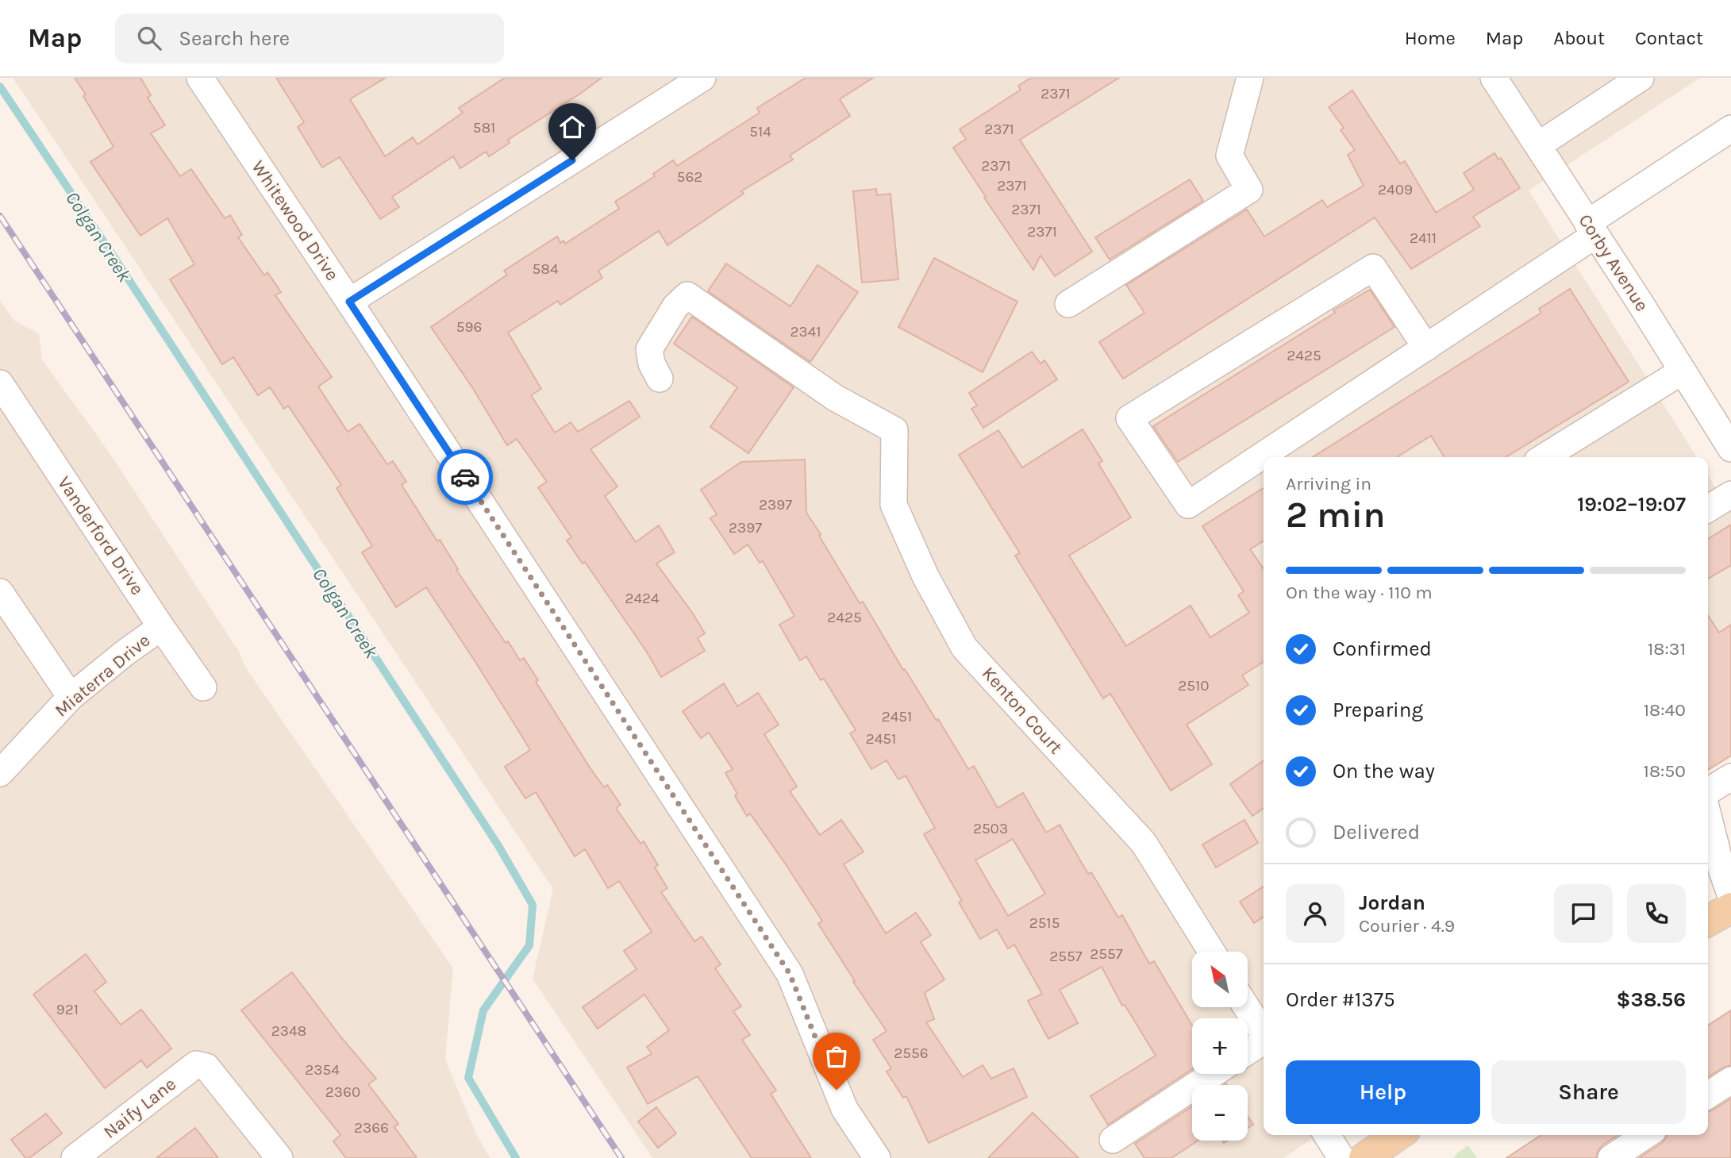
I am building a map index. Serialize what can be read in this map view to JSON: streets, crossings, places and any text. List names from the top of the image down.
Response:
{
  "streets": {
    "street": [
      "Whitewood Drive",
      "Corby Avenue",
      "Vanderford Drive",
      "Miaterra Drive",
      "Kenton Court",
      "Naify Lane"
    ]
  },
  "crossings": [
    ["Vanderford Drive", "Miaterra Drive"]
  ],
  "water": ["Colgan Creek"],
  "house_numbers": [
    "2371",
    "581",
    "2371",
    "514",
    "2371",
    "562",
    "2371",
    "2409",
    "2371",
    "2371",
    "2411",
    "584",
    "596",
    "2341",
    "2425",
    "2397",
    "2397",
    "2424",
    "2425",
    "2510",
    "2451",
    "2451",
    "2503",
    "2515",
    "2557",
    "2557",
    "921",
    "2348",
    "2556",
    "2354",
    "2360",
    "2366"
  ],
  "north": "top left",
  "page": {
    "header": "Map",
    "search": "Search here",
    "nav": [
      "Home",
      "Map",
      "About",
      "Contact"
    ],
    "heading": ["2 min", "Arriving in", "19:02–19:07"],
    "panel": [
      "Jordan",
      "Courier · 4.9",
      "Order #1375",
      "$38.56"
    ],
    "bar": "On the way · 110 m",
    "list": [
      ["Confirmed", "18:31"],
      ["Preparing", "18:40"],
      ["On the way", "18:50"],
      "Delivered"
    ],
    "map_buttons": ["+", "−"],
    "buttons": ["Help", "Share"]
  }
}
